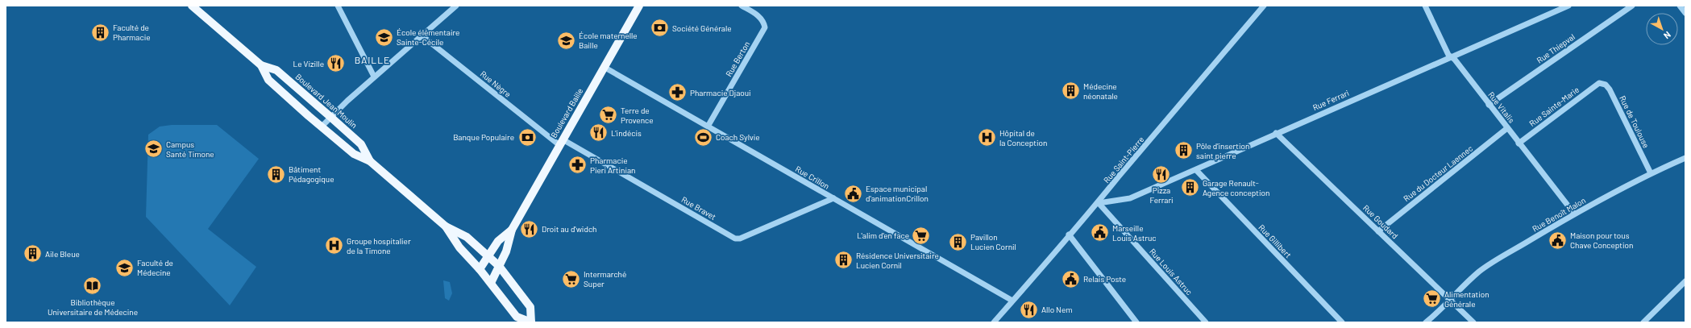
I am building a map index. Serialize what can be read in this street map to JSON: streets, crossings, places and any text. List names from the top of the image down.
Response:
{
  "streets": {
    "main road": ["Boulevard Jean Moulin", "Boulevard Baille"],
    "street": [
      "Rue Thiepval",
      "Rue Berton",
      "Rue Nègre",
      "Rue Ferrari",
      "Rue Sainte-Marie",
      "Rue Vitalis",
      "Rue de Toulouse",
      "Rue Saint-Pierre",
      "Rue du Docteur Laennec",
      "Rue Crillon",
      "Rue Bravet",
      "Rue Benoît Malon",
      "Rue Goudard",
      "Rue Gillibert",
      "Rue Louis Astruc"
    ]
  },
  "crossings": [
    ["Rue Thiepval", "Rue Vitalis"],
    ["Rue Berton", "Rue Crillon"],
    ["Rue Nègre", "Boulevard Baille"],
    ["Rue Nègre", "Rue Bravet"],
    ["Rue Ferrari", "Rue Vitalis"],
    ["Rue Ferrari", "Rue Saint-Pierre"],
    ["Rue Ferrari", "Rue Goudard"],
    ["Rue Ferrari", "Rue Gillibert"],
    ["Rue Ferrari", "Rue Louis Astruc"],
    ["Boulevard Jean Moulin", "Boulevard Baille"],
    ["Rue Sainte-Marie", "Rue Vitalis"],
    ["Rue Sainte-Marie", "Rue de Toulouse"],
    ["Rue Vitalis", "Rue du Docteur Laennec"],
    ["Rue Vitalis", "Rue Benoît Malon"],
    ["Boulevard Baille", "Rue Crillon"],
    ["Boulevard Baille", "Rue Bravet"],
    ["Rue de Toulouse", "Rue Benoît Malon"],
    ["Rue Saint-Pierre", "Rue Crillon"],
    ["Rue Saint-Pierre", "Rue Louis Astruc"],
    ["Rue du Docteur Laennec", "Rue Goudard"],
    ["Rue Crillon", "Rue Bravet"],
    ["Rue Benoît Malon", "Rue Goudard"]
  ],
  "districts": ["BAILLE"],
  "places": {
    "bank": ["Société Générale", "Banque Populaire"],
    "building": [
      "Faculté de Pharmacie",
      "Médecine néonatale",
      "Pôle d'insertion saint pierre",
      "Bâtiment Pédagogique",
      "Garage Renault- Agence conception",
      "Pavillon Lucien Cornil",
      "Aile Bleue",
      "Résidence Universitaire Lucien Cornil"
    ],
    "school or university": [
      "École élémentaire Sainte-Cécile",
      "École maternelle Baille",
      "Campus Santé Timone",
      "Faculté de Médecine"
    ],
    "restaurant": [
      "Le Vizille",
      "L'indécis",
      "Pizza Ferrari",
      "Droit au d'widch",
      "Allo Nem"
    ],
    "pharmacy": ["Pharmacie Djaoui", "Pharmacie Pieri Artinian"],
    "supermarket": [
      "Terre de Provence",
      "L'alim d'en face",
      "Intermarché Super",
      "Alimentation Générale"
    ],
    "sports": ["Coach Sylvie"],
    "hospital": ["Hôpital de la Conception", "Groupe hospitalier de la Timone"],
    "public building": [
      "Espace municipal d'animationCrillon",
      "Marseille Louis Astruc",
      "Maison pour tous Chave Conception",
      "Relais Poste"
    ],
    "library": ["Bibliothèque Universitaire de Médecine"]
  },
  "north": "bottom right"
}
